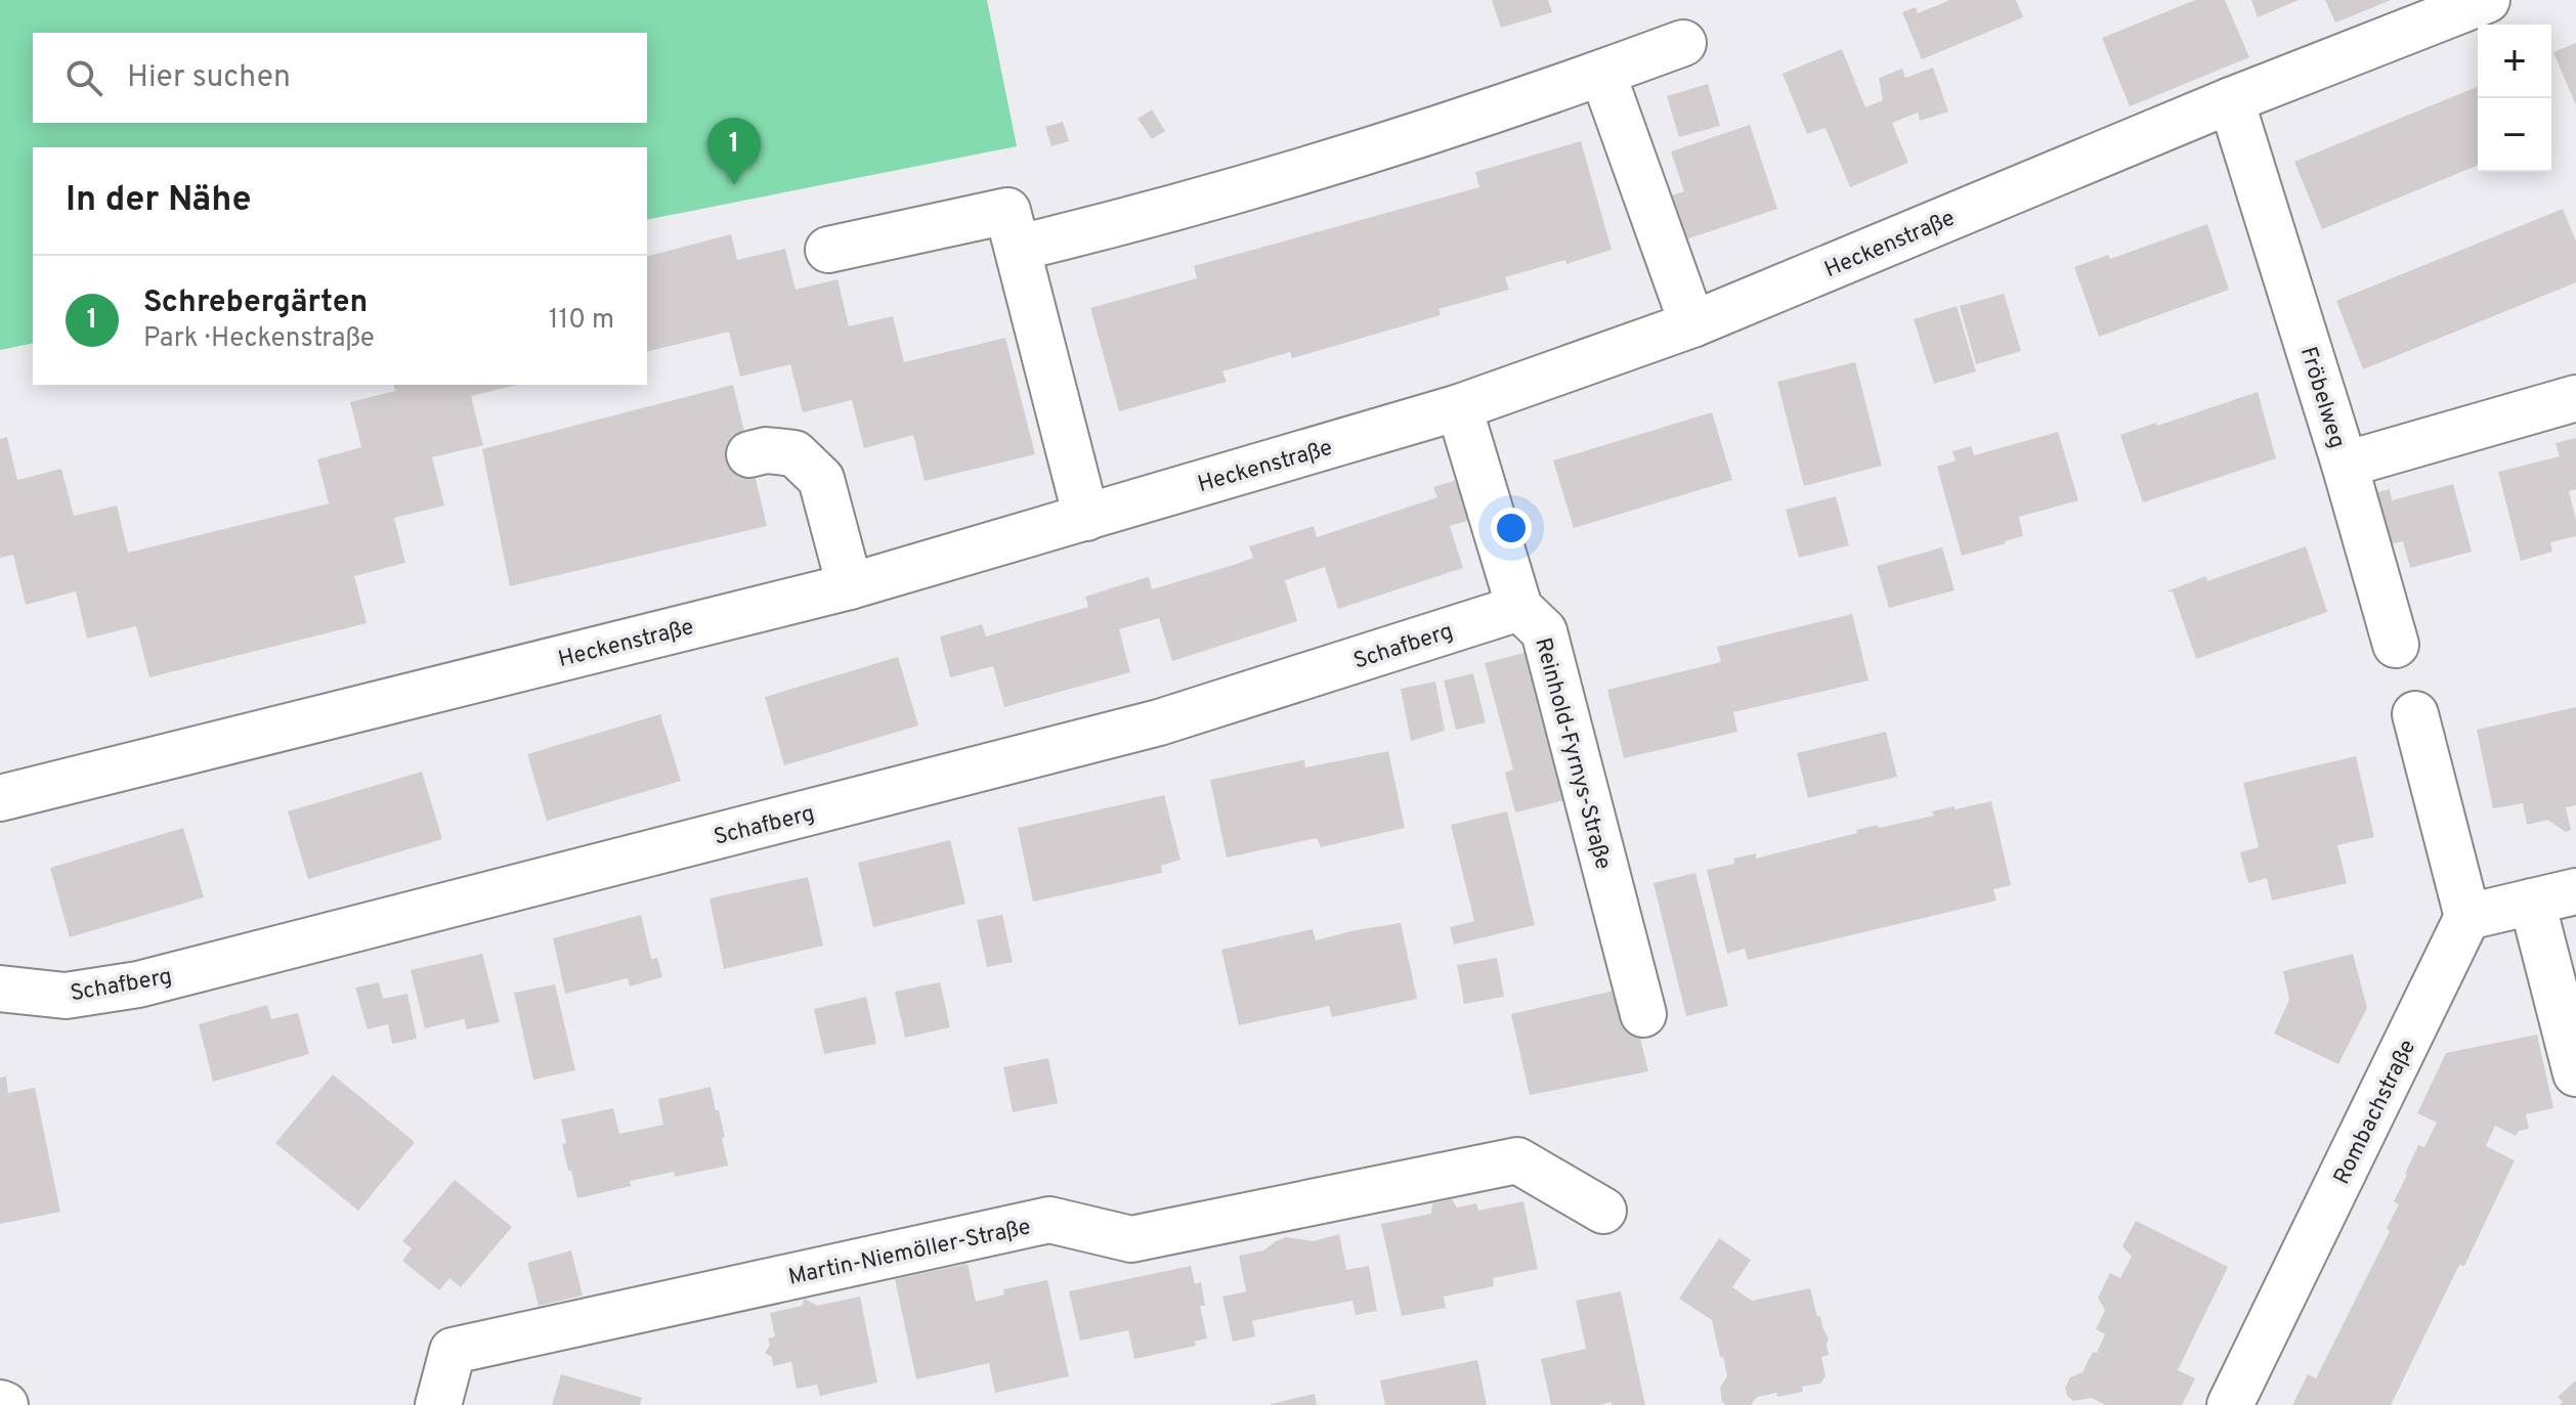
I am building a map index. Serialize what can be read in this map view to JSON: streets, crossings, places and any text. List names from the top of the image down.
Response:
{
  "streets": {
    "street": [
      "Heckenstraße",
      "Fröbelweg",
      "Schafberg",
      "Reinhold-Fyrnys-Straße",
      "Rombachstraße",
      "Martin-Niemöller-Straße"
    ]
  },
  "crossings": [
    ["Heckenstraße", "Fröbelweg"],
    ["Heckenstraße", "Reinhold-Fyrnys-Straße"],
    ["Schafberg", "Reinhold-Fyrnys-Straße"]
  ],
  "page": {
    "map_buttons": ["+", "−"],
    "search": "Hier suchen",
    "pins": "1",
    "heading": "In der Nähe",
    "list": [
      {
        "mark": "1",
        "name": "Schrebergärten",
        "note": "Park · Heckenstraße",
        "value": "110 m"
      }
    ]
  }
}
